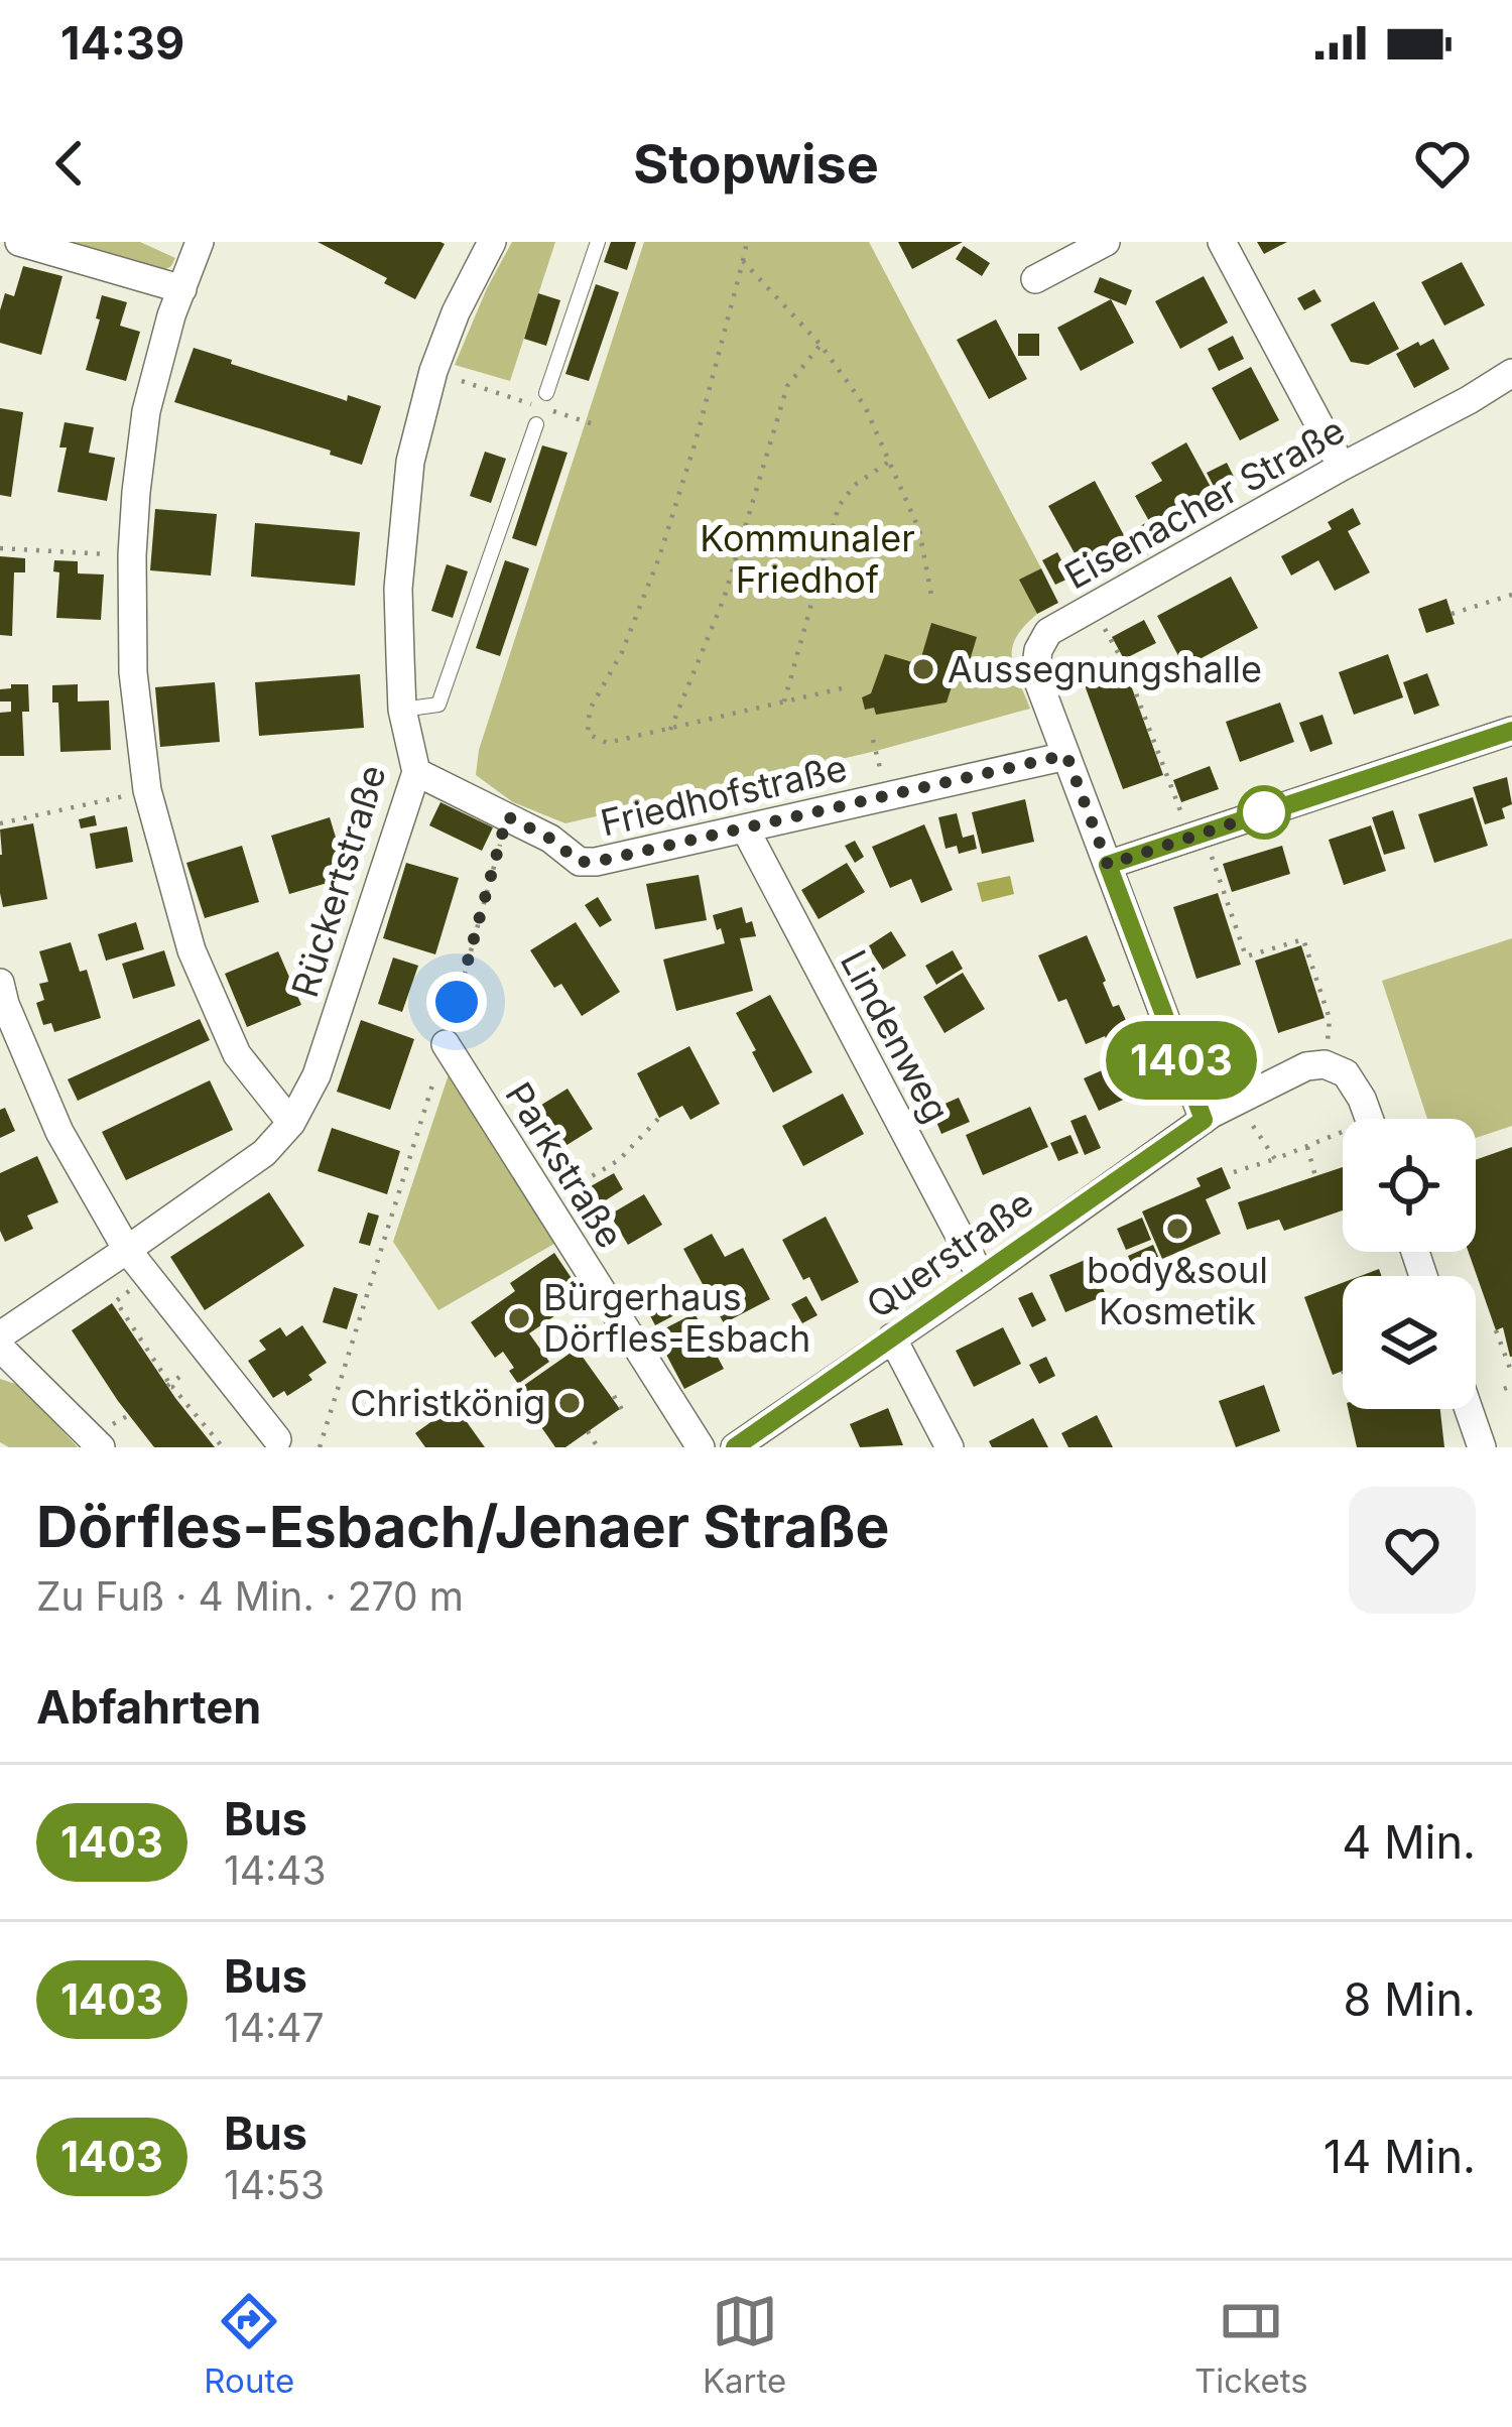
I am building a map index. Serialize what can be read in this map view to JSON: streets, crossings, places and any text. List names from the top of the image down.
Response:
{
  "streets": {
    "street": [
      "Eisenacher Straße",
      "Friedhofstraße",
      "Rückertstraße",
      "Lindenweg",
      "Parkstraße",
      "Querstraße"
    ]
  },
  "crossings": [
    ["Eisenacher Straße", "Friedhofstraße"],
    ["Friedhofstraße", "Rückertstraße"],
    ["Friedhofstraße", "Lindenweg"],
    ["Lindenweg", "Querstraße"]
  ],
  "parks": ["Kommunaler Friedhof"],
  "places": [
    "Aussegnungshalle",
    "body&soul Kosmetik",
    "Bürgerhaus Dörfles-Esbach",
    "Christkönig"
  ],
  "lines": ["bus line 1403"],
  "page": {
    "status": "14:39",
    "header": "Stopwise",
    "on_map": "1403",
    "heading": [
      ["Dörfles-Esbach/Jenaer Straße", "Zu Fuß · 4 Min. · 270 m"],
      "Abfahrten"
    ],
    "list": [
      {
        "mark": "1403",
        "name": "Bus",
        "note": "14:43",
        "value": "4 Min."
      },
      {
        "mark": "1403",
        "name": "Bus",
        "note": "14:47",
        "value": "8 Min."
      },
      {
        "mark": "1403",
        "name": "Bus",
        "note": "14:53",
        "value": "14 Min."
      }
    ],
    "tabs": ["Route", "Karte", "Tickets"]
  }
}
